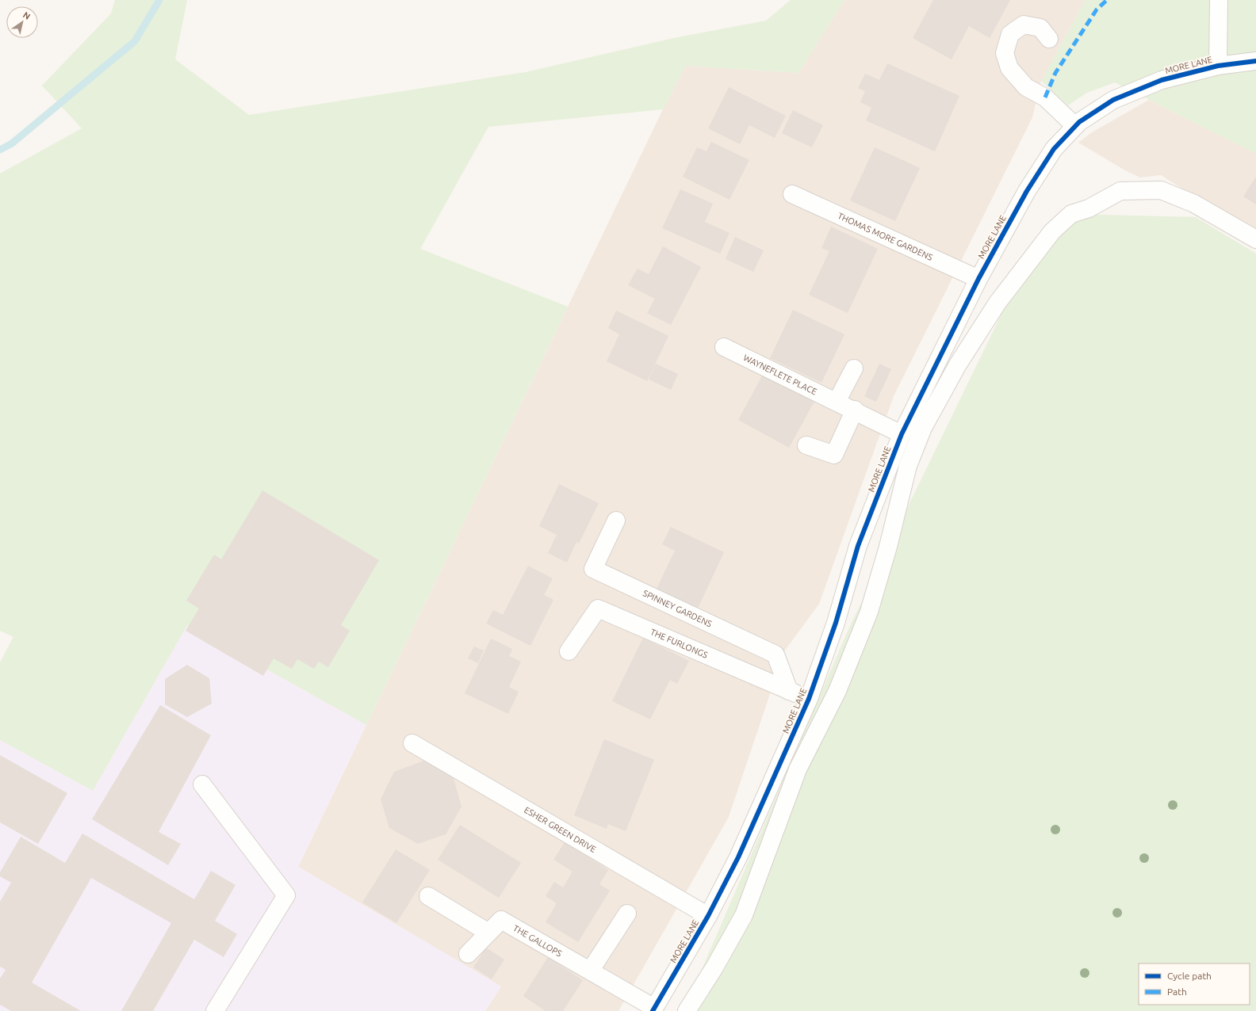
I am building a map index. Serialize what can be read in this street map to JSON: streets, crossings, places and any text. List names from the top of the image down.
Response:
{
  "streets": {
    "street": [
      "MORE LANE",
      "THOMAS MORE GARDENS",
      "WAYNEFLETE PLACE",
      "SPINNEY GARDENS",
      "THE FURLONGS",
      "ESHER GREEN DRIVE",
      "THE GALLOPS"
    ]
  },
  "crossings": [
    ["MORE LANE", "THOMAS MORE GARDENS"],
    ["MORE LANE", "WAYNEFLETE PLACE"],
    ["MORE LANE", "THE FURLONGS"],
    ["MORE LANE", "ESHER GREEN DRIVE"],
    ["MORE LANE", "THE GALLOPS"],
    ["SPINNEY GARDENS", "THE FURLONGS"]
  ],
  "legend": ["Cycle path", "Path"],
  "north": "top right"
}
